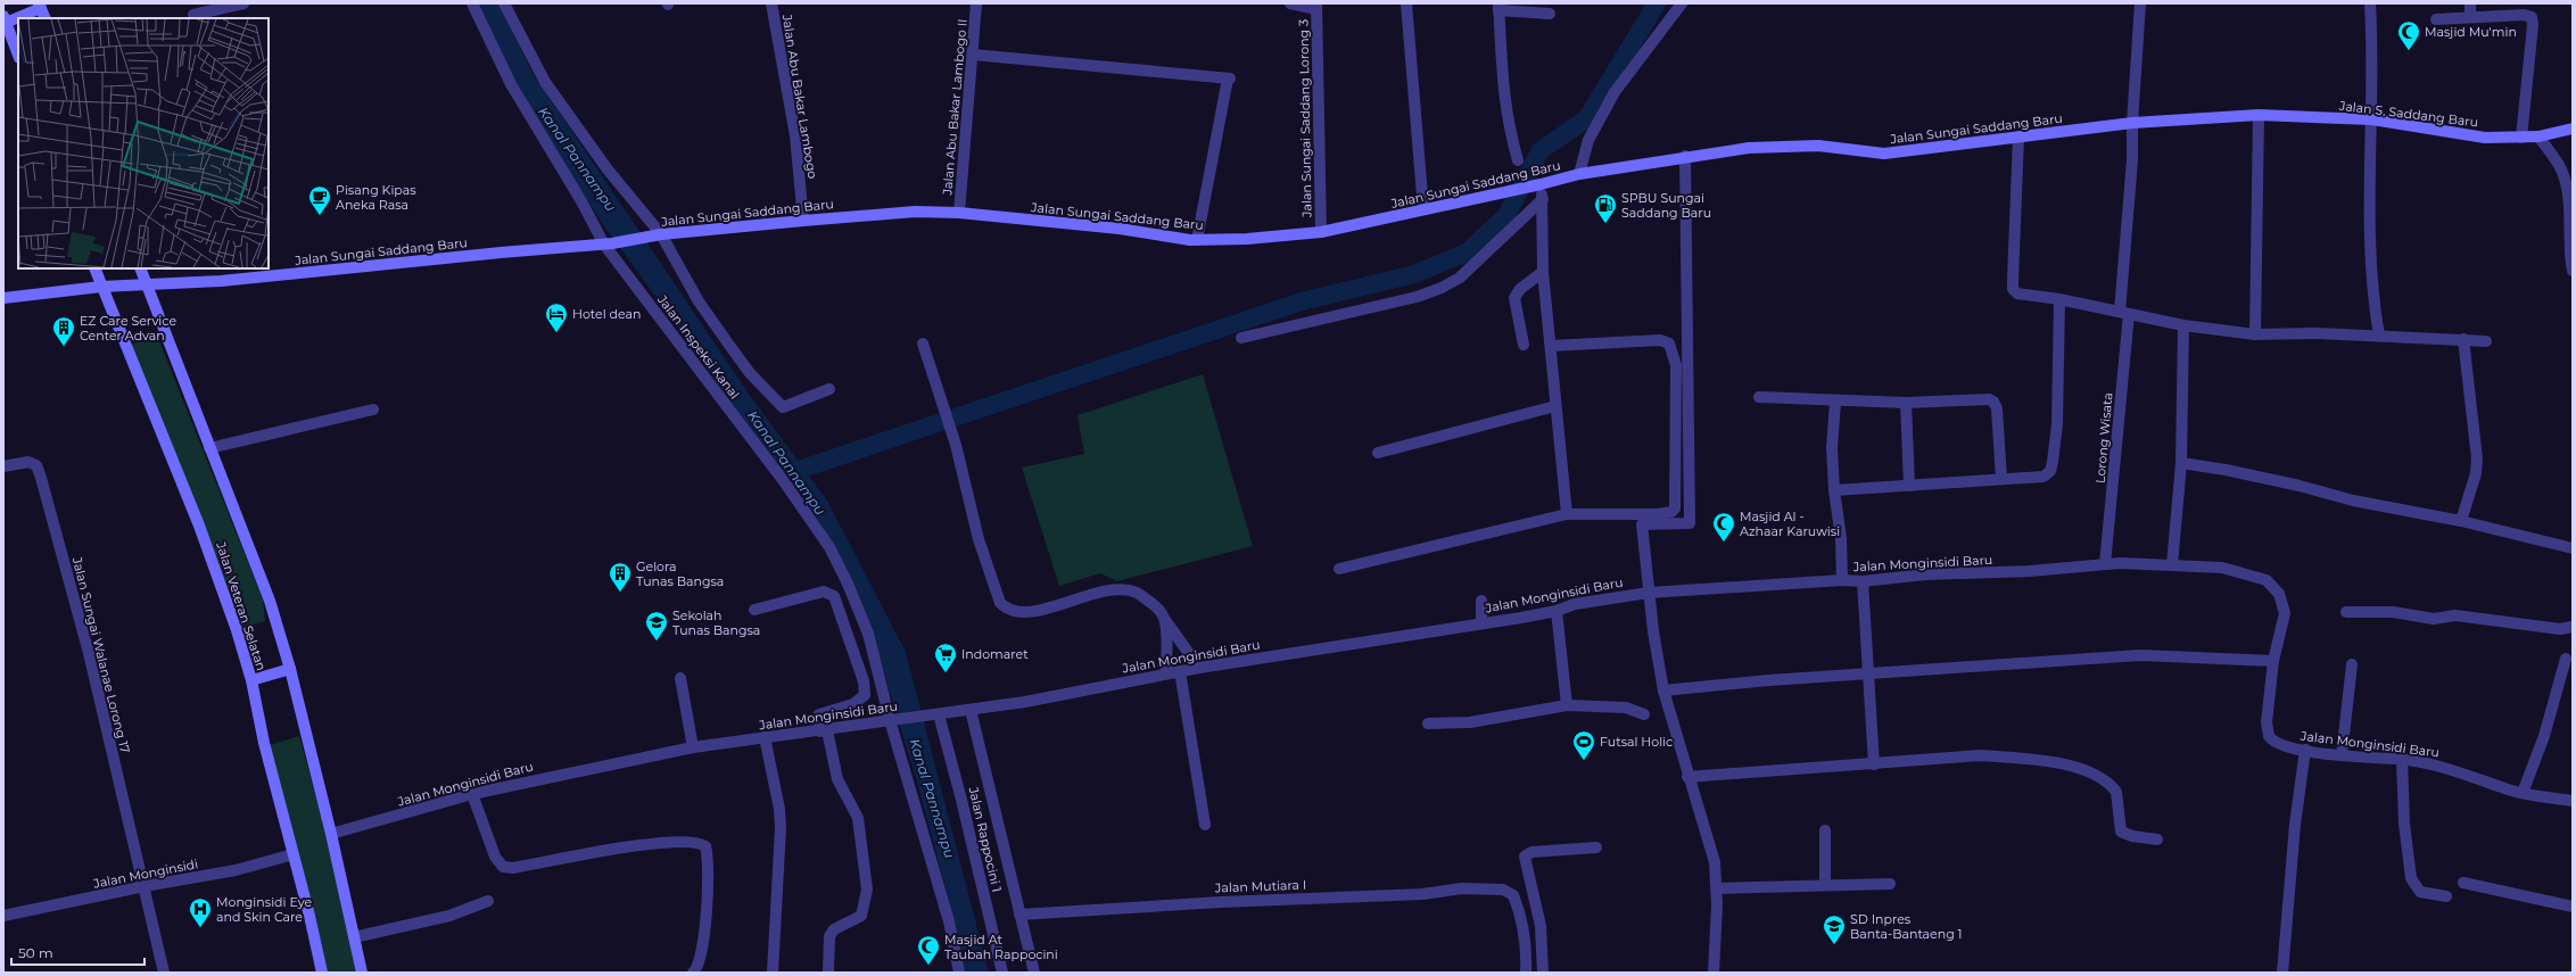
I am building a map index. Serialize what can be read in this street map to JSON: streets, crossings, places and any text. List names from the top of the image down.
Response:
{
  "streets": {
    "main road": ["Jalan S. Saddang Baru", "Jalan Sungai Saddang Baru", "Jalan Veteran Selatan"],
    "street": [
      "Jalan Abu Bakar Lambogo",
      "Jalan Abu Bakar Lambogo II",
      "Jalan Sungai Saddang Lorong 3",
      "Jalan Inspeksi Kanal",
      "Lorong Wisata",
      "Jalan Monginsidi Baru",
      "Jalan Sungai Walanae Lorong 17",
      "Jalan Rappocini 1",
      "Jalan Monginsidi",
      "Jalan Mutiara I"
    ]
  },
  "crossings": [
    ["Jalan Abu Bakar Lambogo", "Jalan Sungai Saddang Baru"],
    ["Jalan Abu Bakar Lambogo II", "Jalan Sungai Saddang Baru"],
    ["Jalan S. Saddang Baru", "Jalan Sungai Saddang Baru"],
    ["Jalan S. Saddang Baru", "Lorong Wisata"],
    ["Jalan Sungai Saddang Lorong 3", "Jalan Sungai Saddang Baru"],
    ["Jalan Sungai Saddang Baru", "Jalan Inspeksi Kanal"],
    ["Jalan Sungai Saddang Baru", "Lorong Wisata"],
    ["Jalan Sungai Saddang Baru", "Jalan Veteran Selatan"],
    ["Jalan Inspeksi Kanal", "Jalan Monginsidi Baru"],
    ["Lorong Wisata", "Jalan Monginsidi Baru"],
    ["Jalan Monginsidi Baru", "Jalan Veteran Selatan"],
    ["Jalan Monginsidi Baru", "Jalan Rappocini 1"],
    ["Jalan Veteran Selatan", "Jalan Monginsidi"],
    ["Jalan Sungai Walanae Lorong 17", "Jalan Monginsidi"]
  ],
  "water": ["Kanal Pannampu"],
  "places": {
    "mosque": ["Masjid Mu'min", "Masjid Al - Azhaar Karuwisi", "Masjid At Taubah Rappocini"],
    "cafe": ["Pisang Kipas Aneka Rasa"],
    "fuel station": ["SPBU Sungai Saddang Baru"],
    "hotel": ["Hotel dean"],
    "building": ["EZ Care Service Center Advan", "Gelora Tunas Bangsa"],
    "school or university": ["Sekolah Tunas Bangsa", "SD Inpres Banta-Bantaeng 1"],
    "supermarket": ["Indomaret"],
    "sports": ["Futsal Holic"],
    "hospital": ["Monginsidi Eye and Skin Care"]
  },
  "scale_bar": "50 m"
}
